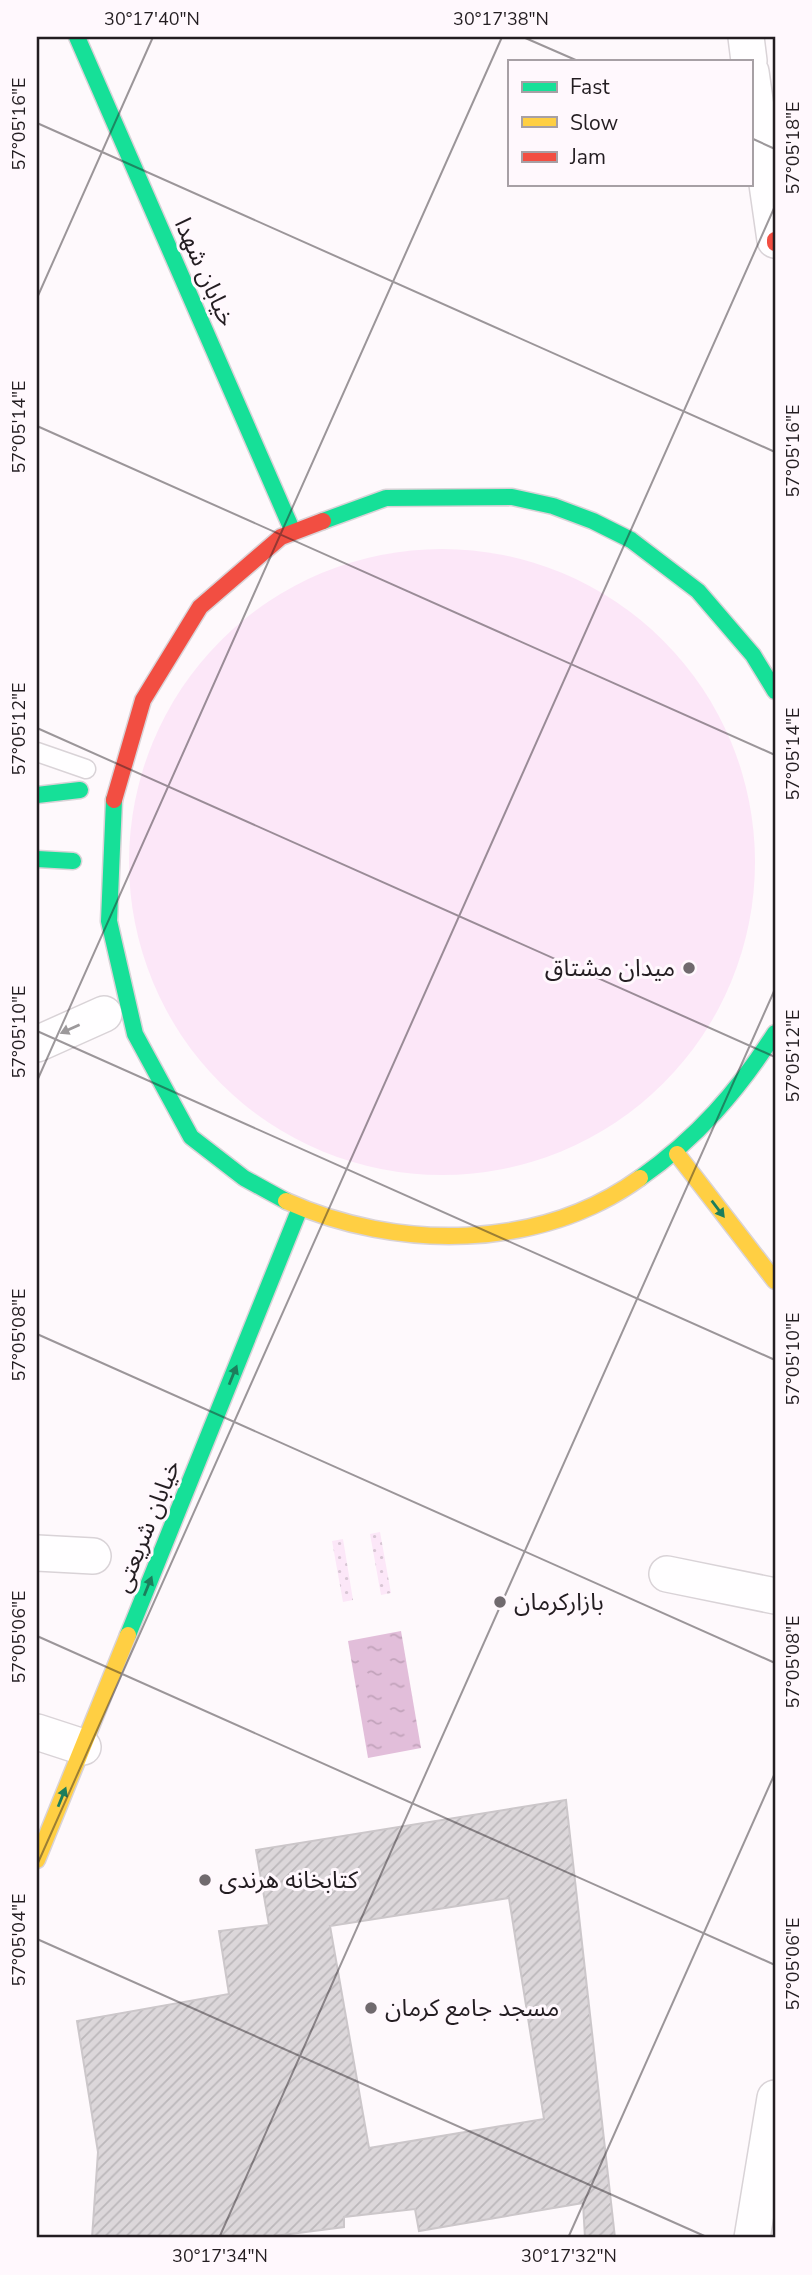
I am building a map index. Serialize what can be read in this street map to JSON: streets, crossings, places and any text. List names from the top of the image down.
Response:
{
  "streets": {
    "main road": ["خیابان شهدا", "خیابان شریعتی"]
  },
  "one_way": ["خیابان شریعتی"],
  "places": [
    "ميدان مشتاق",
    "بازارکرمان",
    "کتابخانه هرندی",
    "مسجد جامع کرمان"
  ],
  "legend": ["Fast", "Slow", "Jam"],
  "coordinates": [
    "30°17'40\"N",
    "30°17'38\"N",
    "57°05'16\"E",
    "57°05'18\"E",
    "57°05'14\"E",
    "57°05'12\"E",
    "57°05'10\"E",
    "57°05'08\"E",
    "57°05'06\"E",
    "57°05'04\"E",
    "30°17'34\"N",
    "30°17'32\"N"
  ]
}
